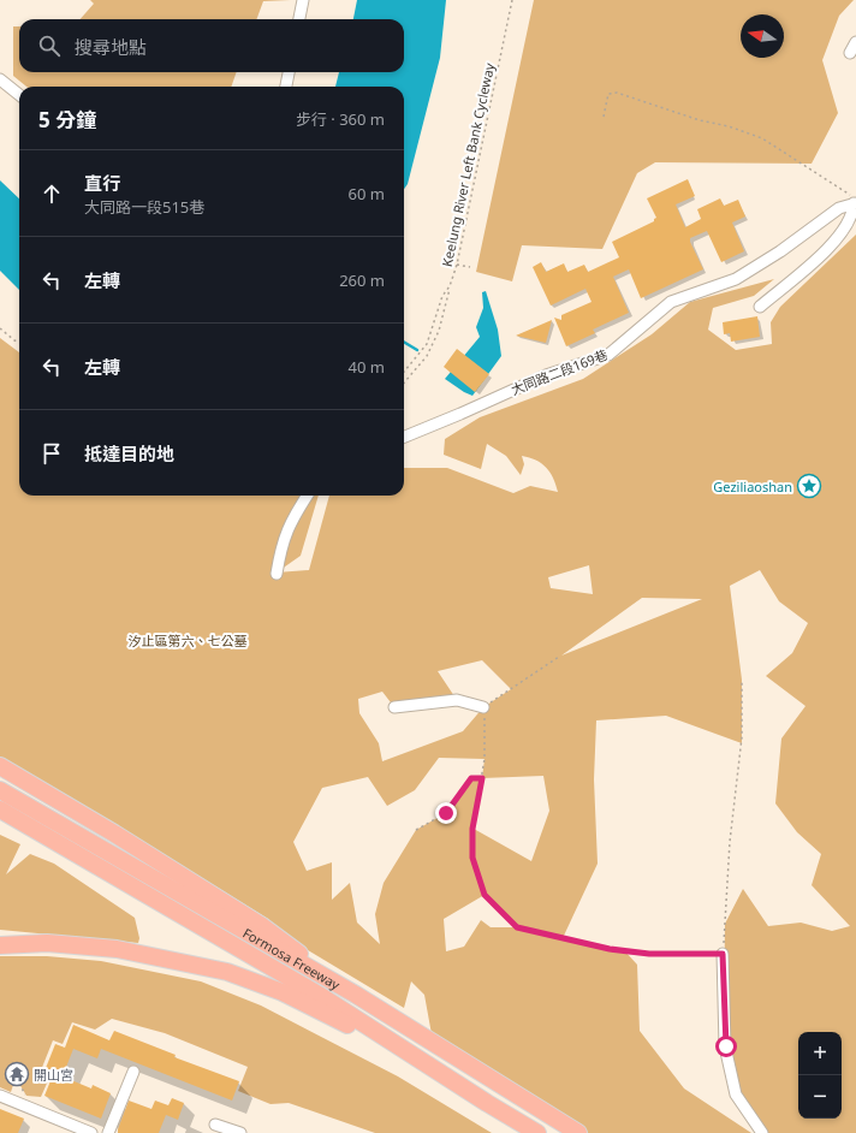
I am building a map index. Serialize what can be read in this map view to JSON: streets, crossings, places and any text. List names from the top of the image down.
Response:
{
  "streets": {
    "highway": ["Formosa Freeway"],
    "street": ["大同路二段169巷"],
    "path": ["Keelung River Left Bank Cycleway"]
  },
  "parks": ["汐止區第六、七公墓"],
  "places": {
    "place": ["Geziliaoshan"],
    "temple": ["開山宮"]
  },
  "north": "left",
  "page": {
    "search": "搜尋地點",
    "heading": ["5 分鐘", "步行 · 360 m"],
    "list": [
      ["直行", "大同路一段515巷", "60 m"],
      ["左轉", "260 m"],
      ["左轉", "40 m"],
      "抵達目的地"
    ],
    "map_buttons": ["+", "−"]
  }
}
